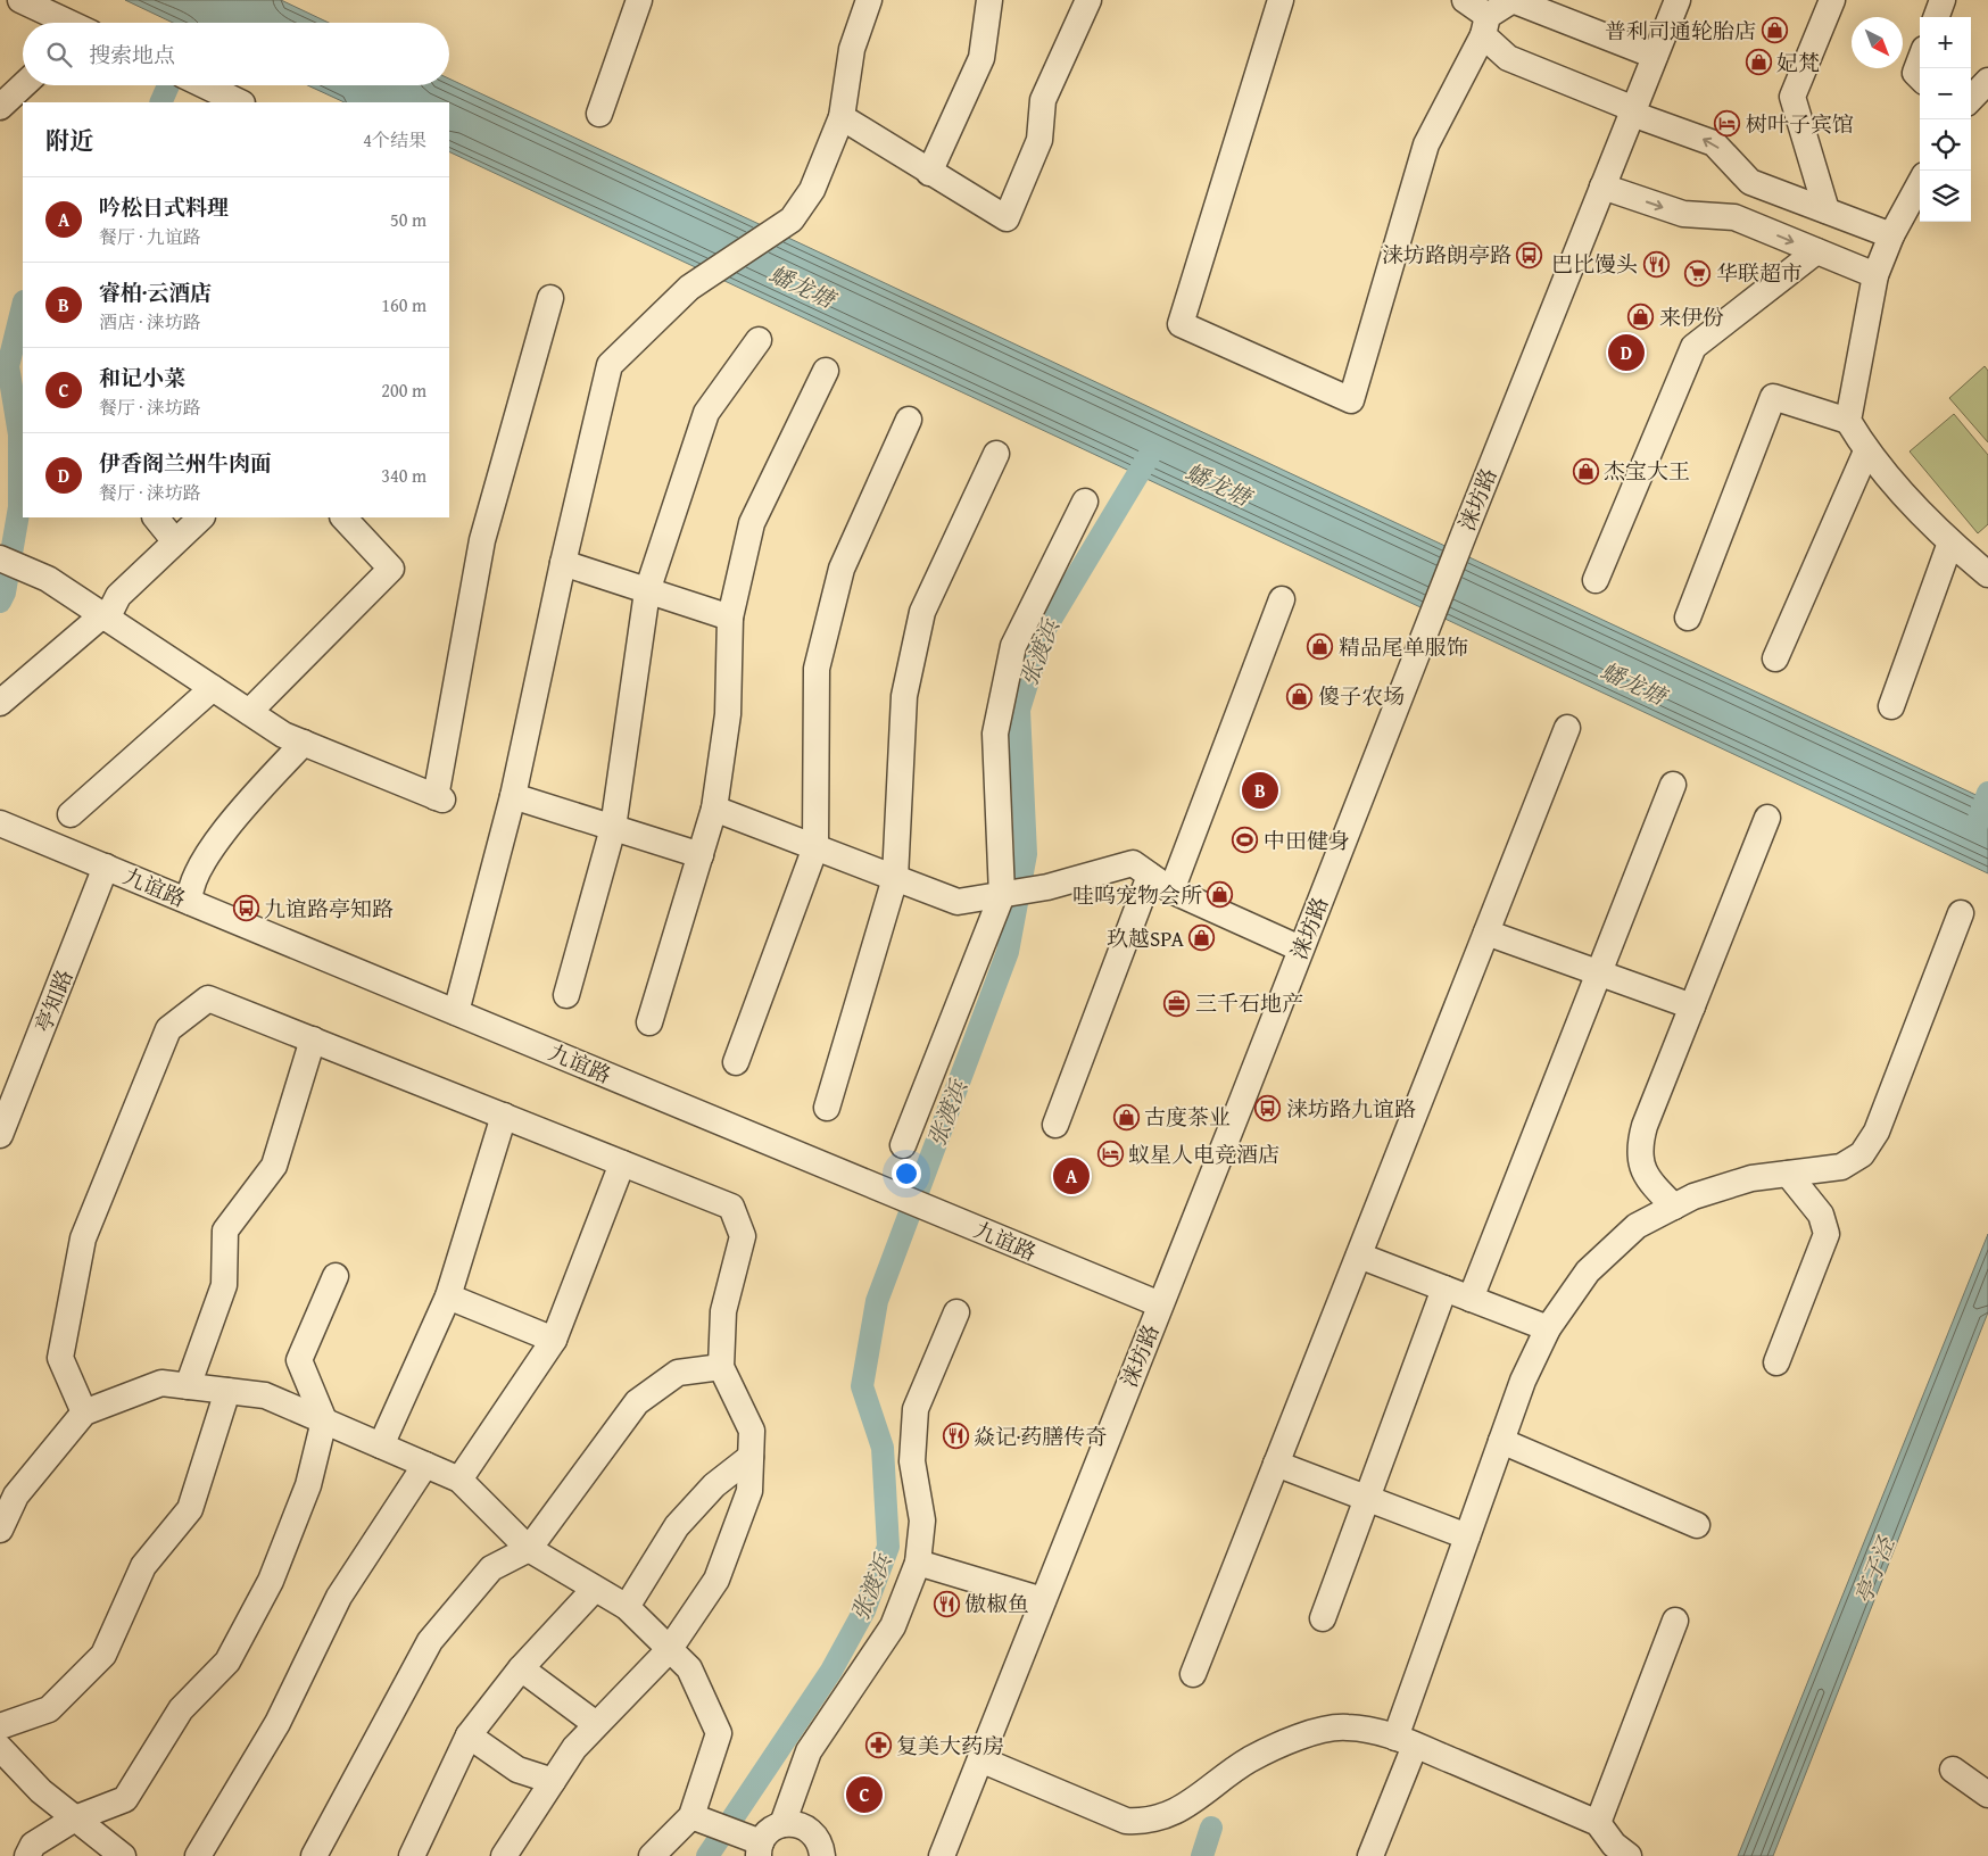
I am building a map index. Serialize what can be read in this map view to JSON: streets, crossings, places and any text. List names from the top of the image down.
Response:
{
  "streets": {
    "street": ["涞坊路", "九谊路", "亭知路"]
  },
  "crossings": [
    ["涞坊路", "九谊路"],
    ["九谊路", "亭知路"]
  ],
  "water": ["蟠龙塘", "张渡浜", "亭子泾"],
  "places": {
    "shop": [
      "普利司通轮胎店",
      "妃梵",
      "来伊份",
      "杰宝大王",
      "精品尾单服饰",
      "傻子农场",
      "哇呜宠物会所",
      "玖越SPA",
      "古度茶业"
    ],
    "hotel": ["树叶子宾馆", "蚁星人电竞酒店"],
    "bus stop": ["涞坊路朗亭路", "九谊路亭知路", "涞坊路九谊路"],
    "restaurant": ["巴比馒头", "焱记·药膳传奇", "傲椒鱼"],
    "supermarket": ["华联超市"],
    "sports": ["中田健身"],
    "office": ["三千石地产"],
    "pharmacy": ["复美大药房"]
  },
  "north": "bottom right",
  "page": {
    "map_buttons": ["+", "−"],
    "search": "搜索地点",
    "heading": ["附近", "4个结果"],
    "list": [
      {
        "mark": "A",
        "name": "吟松日式料理",
        "note": "餐厅 · 九谊路",
        "value": "50 m"
      },
      {
        "mark": "B",
        "name": "睿柏·云酒店",
        "note": "酒店 · 涞坊路",
        "value": "160 m"
      },
      {
        "mark": "C",
        "name": "和记小菜",
        "note": "餐厅 · 涞坊路",
        "value": "200 m"
      },
      {
        "mark": "D",
        "name": "伊香阁兰州牛肉面",
        "note": "餐厅 · 涞坊路",
        "value": "340 m"
      }
    ],
    "pins": [
      "D",
      "B",
      "A",
      "C"
    ]
  }
}
